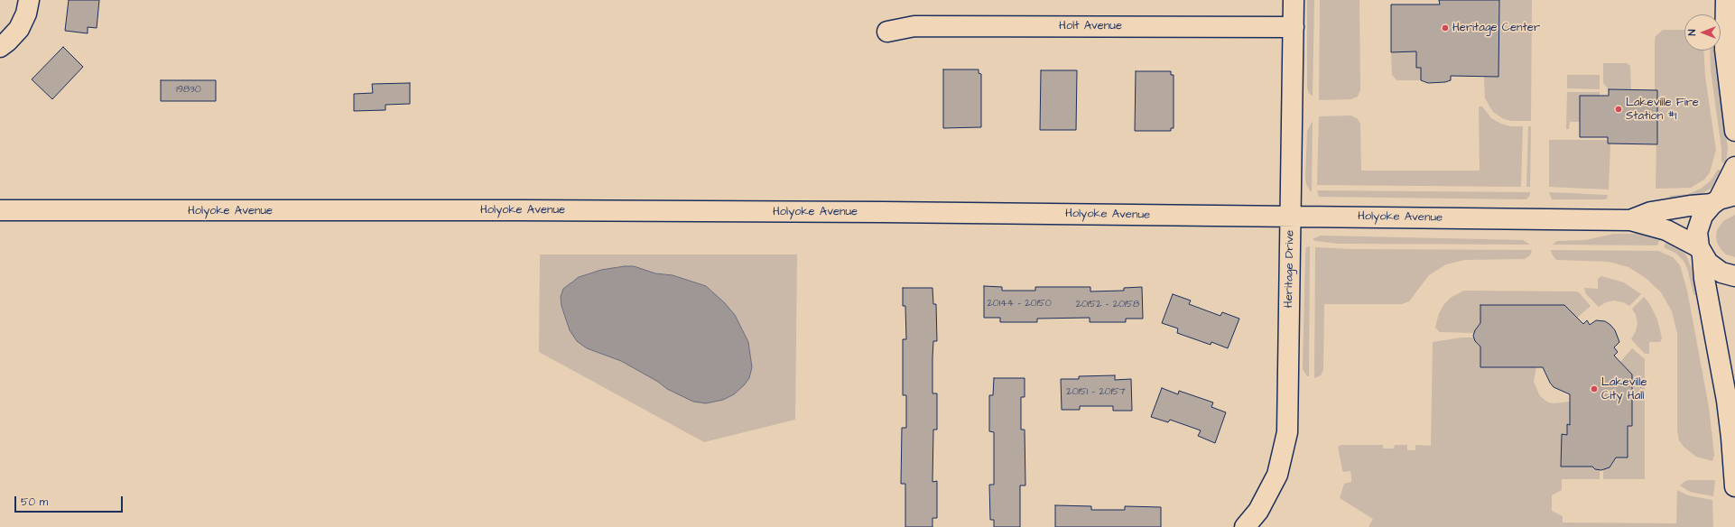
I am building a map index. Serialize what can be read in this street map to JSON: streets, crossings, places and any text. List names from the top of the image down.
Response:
{
  "streets": {
    "street": ["Holt Avenue", "Holyoke Avenue", "Heritage Drive"]
  },
  "crossings": [
    ["Holt Avenue", "Heritage Drive"],
    ["Holyoke Avenue", "Heritage Drive"]
  ],
  "places": ["Heritage Center", "Lakeville Fire Station #1", "Lakeville City Hall"],
  "house_numbers": [
    "19830",
    "20144 - 20150",
    "20152 - 20158",
    "20151 - 20157"
  ],
  "scale_bar": "50 m",
  "north": "left"
}
